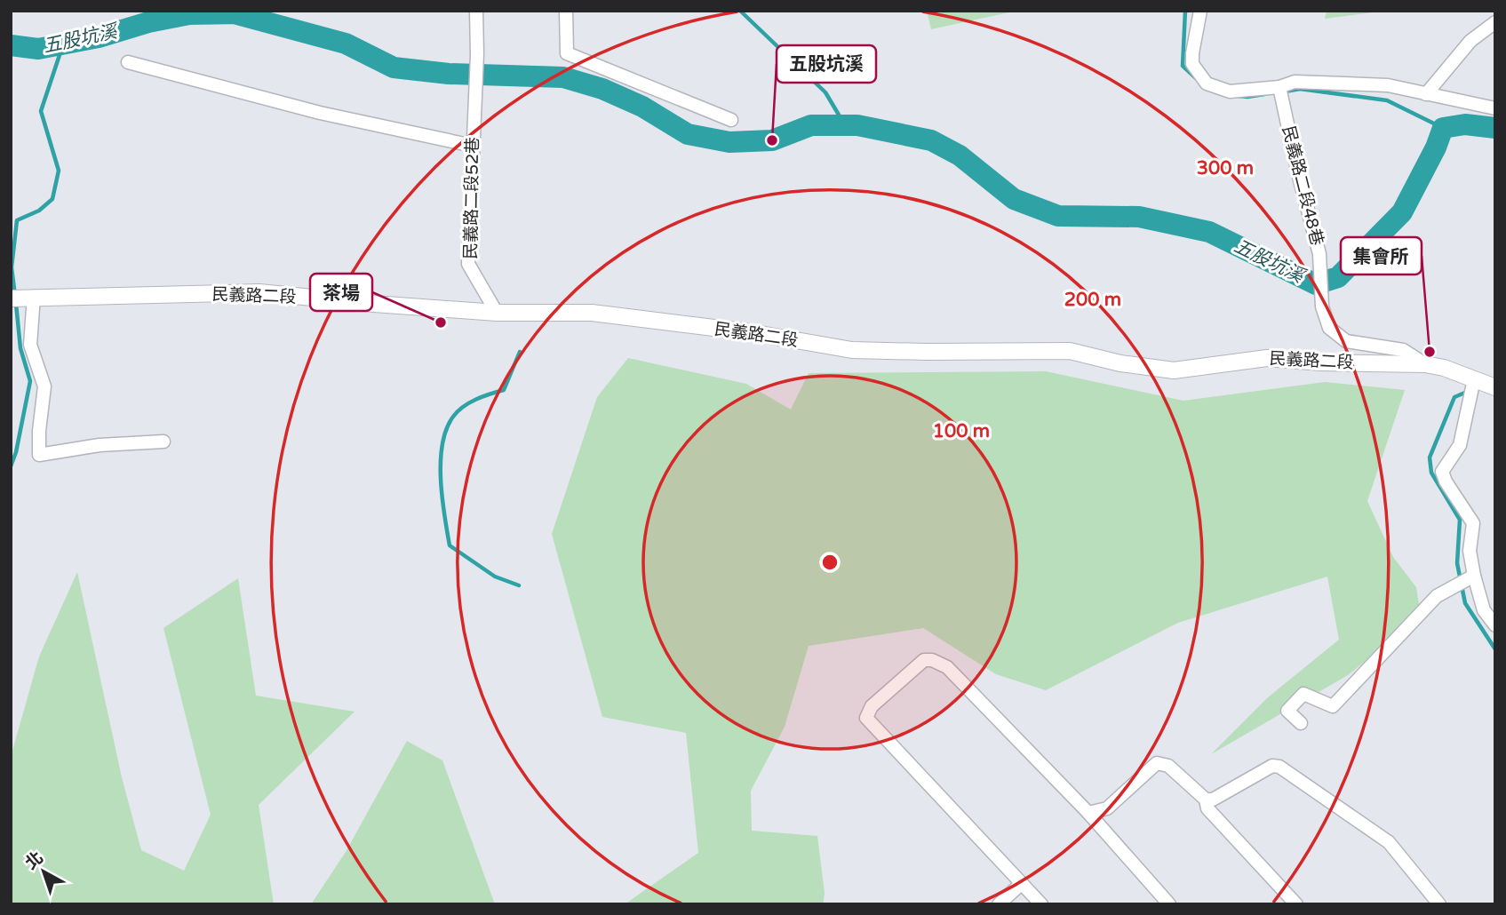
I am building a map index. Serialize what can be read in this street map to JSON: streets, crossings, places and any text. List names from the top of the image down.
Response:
{
  "streets": {
    "main road": ["民義路二段"],
    "street": ["民義路二段48巷", "民義路二段52巷"]
  },
  "crossings": [
    ["民義路二段48巷", "民義路二段"],
    ["民義路二段52巷", "民義路二段"]
  ],
  "water": ["五股坑溪"],
  "places": ["五股坑溪", "茶場", "集會所"],
  "north": "top left",
  "rings": ["300 m", "200 m", "100 m"]
}
